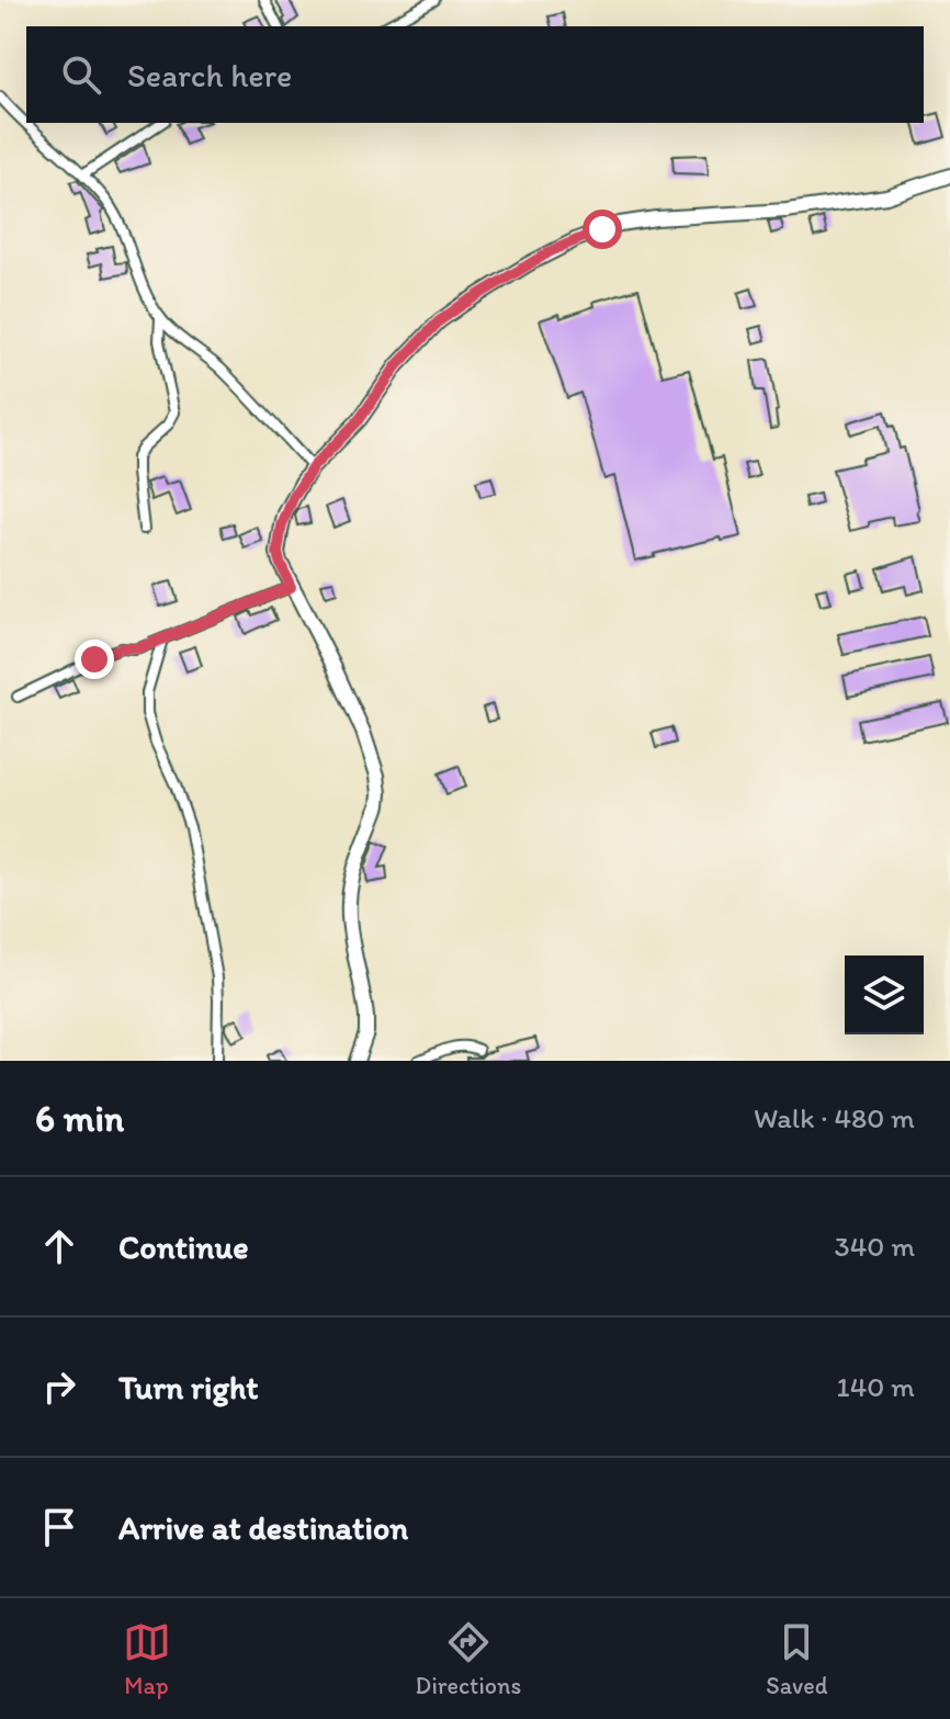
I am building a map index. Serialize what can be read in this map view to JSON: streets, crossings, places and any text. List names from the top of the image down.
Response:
{
  "page": {
    "search": "Search here",
    "heading": ["6 min", "Walk · 480 m"],
    "list": [
      ["Continue", "340 m"],
      ["Turn right", "140 m"],
      "Arrive at destination"
    ],
    "nav": ["Map", "Directions", "Saved"]
  }
}
